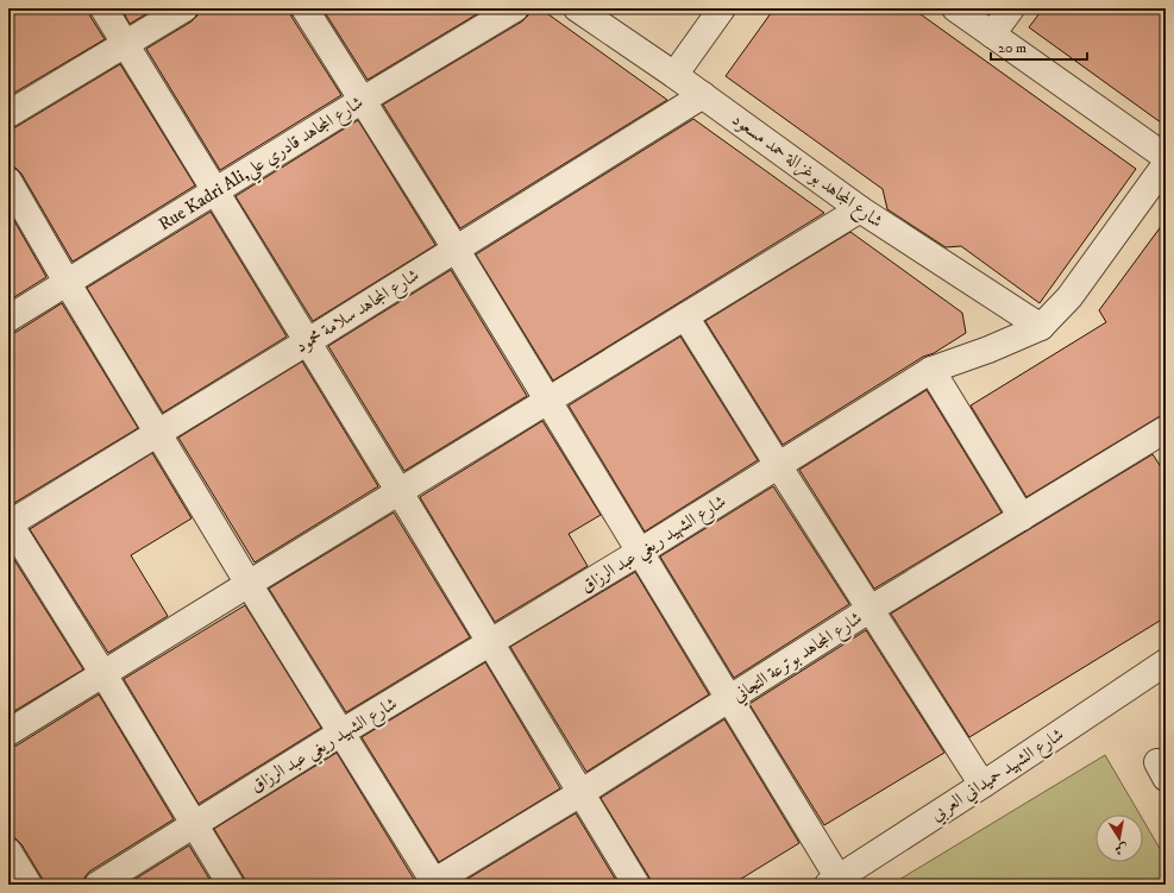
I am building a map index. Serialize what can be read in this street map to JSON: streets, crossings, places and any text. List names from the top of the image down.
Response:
{
  "streets": {
    "street": [
      "Rue Kadri Ali,شارع المجاهد قادري علي",
      "شارع المجاهد بوغزالة حمد مسعود",
      "شارع المجاهد سلامة محمود",
      "شارع الشهيد ريغي عبد الرزاق",
      "شارع المجاهد بوترعة التجاني",
      "شارع الشهيد حميداني العربي"
    ]
  },
  "crossings": [
    ["شارع المجاهد بوغزالة حمد مسعود", "شارع المجاهد سلامة محمود"],
    ["شارع المجاهد بوغزالة حمد مسعود", "شارع الشهيد ريغي عبد الرزاق"]
  ],
  "scale_bar": "20 m",
  "north": "bottom"
}
